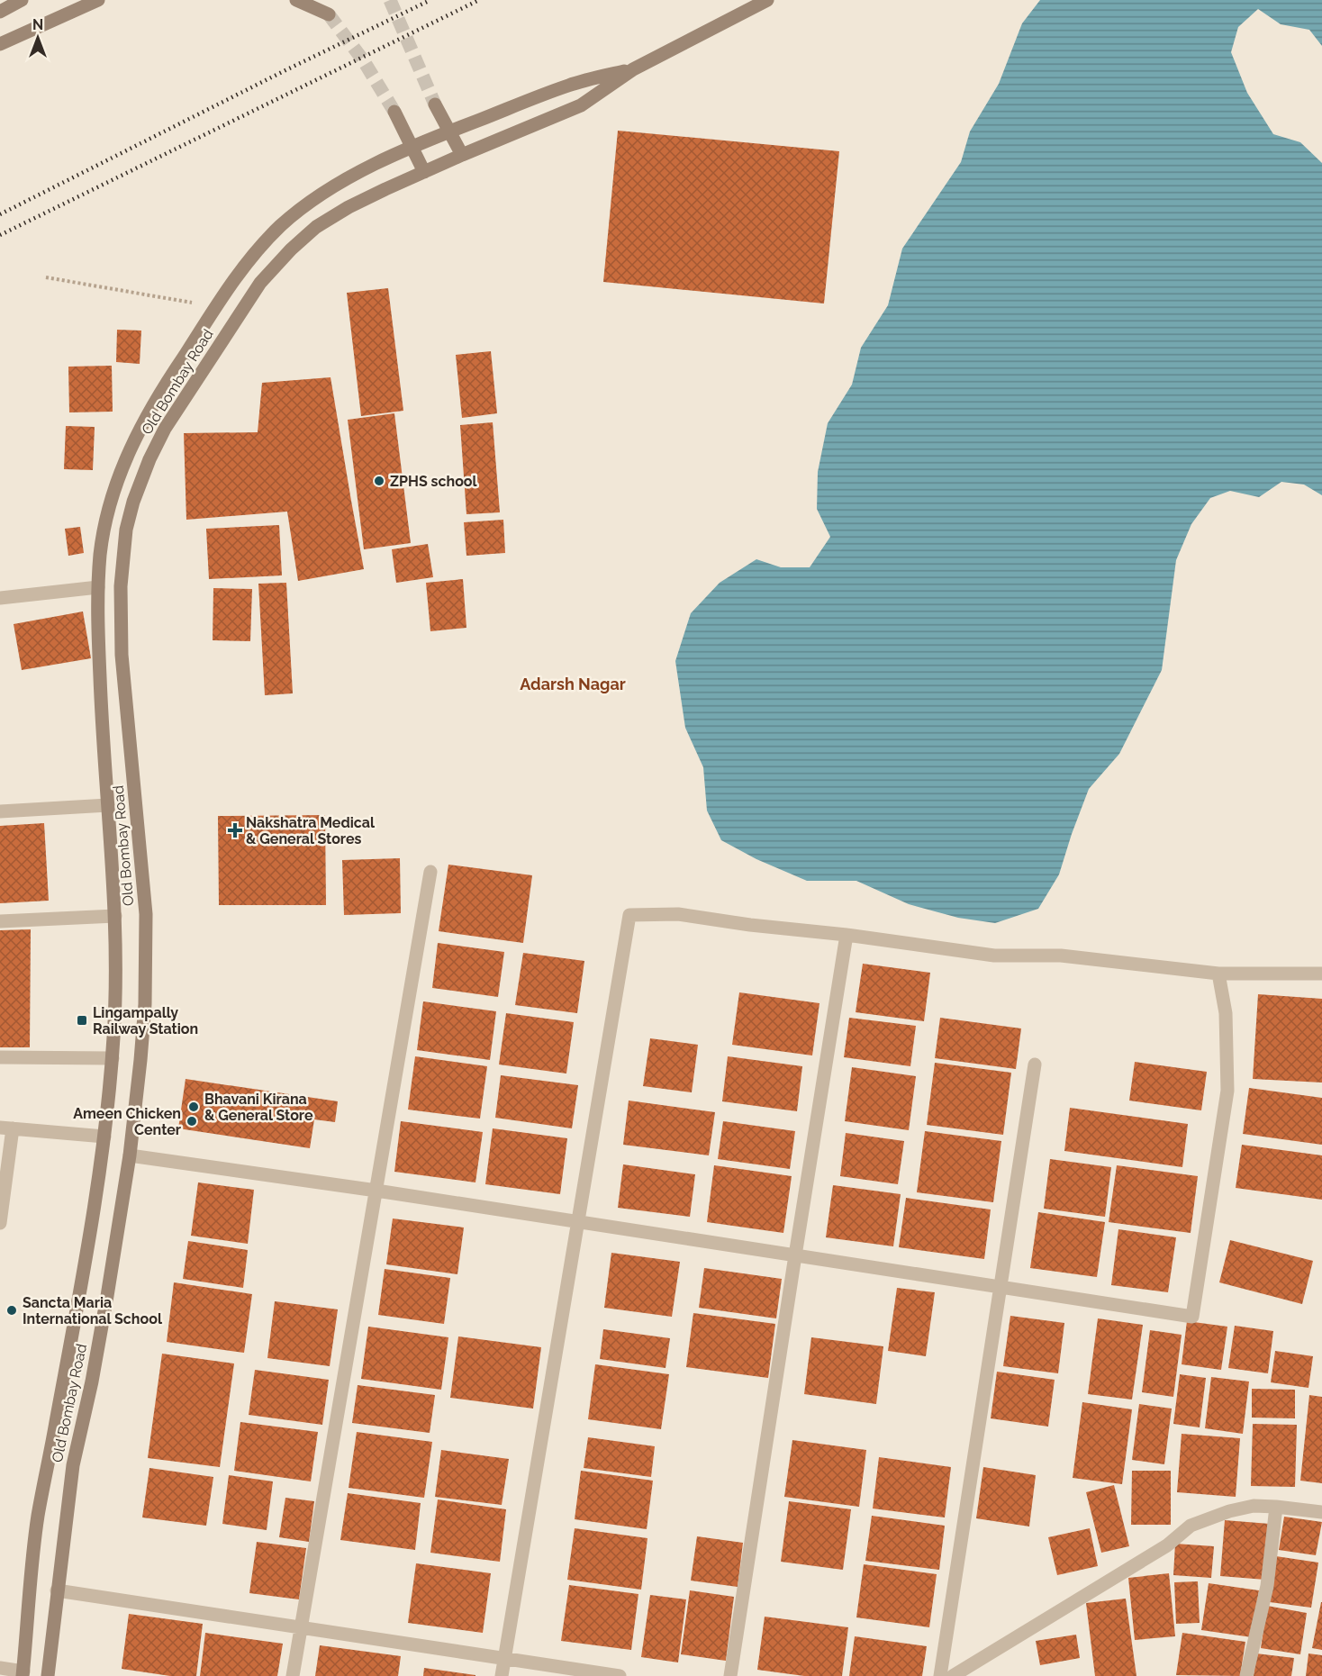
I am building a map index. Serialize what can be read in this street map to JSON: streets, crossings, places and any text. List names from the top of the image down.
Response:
{
  "streets": {
    "main road": ["Old Bombay Road"]
  },
  "districts": ["Adarsh Nagar"],
  "places": {
    "other": [
      "ZPHS school",
      "Bhavani Kirana & General Store",
      "Ameen Chicken Center",
      "Sancta Maria International School"
    ],
    "health": ["Nakshatra Medical & General Stores"],
    "transit": ["Lingampally Railway Station"]
  },
  "north": "top"
}
